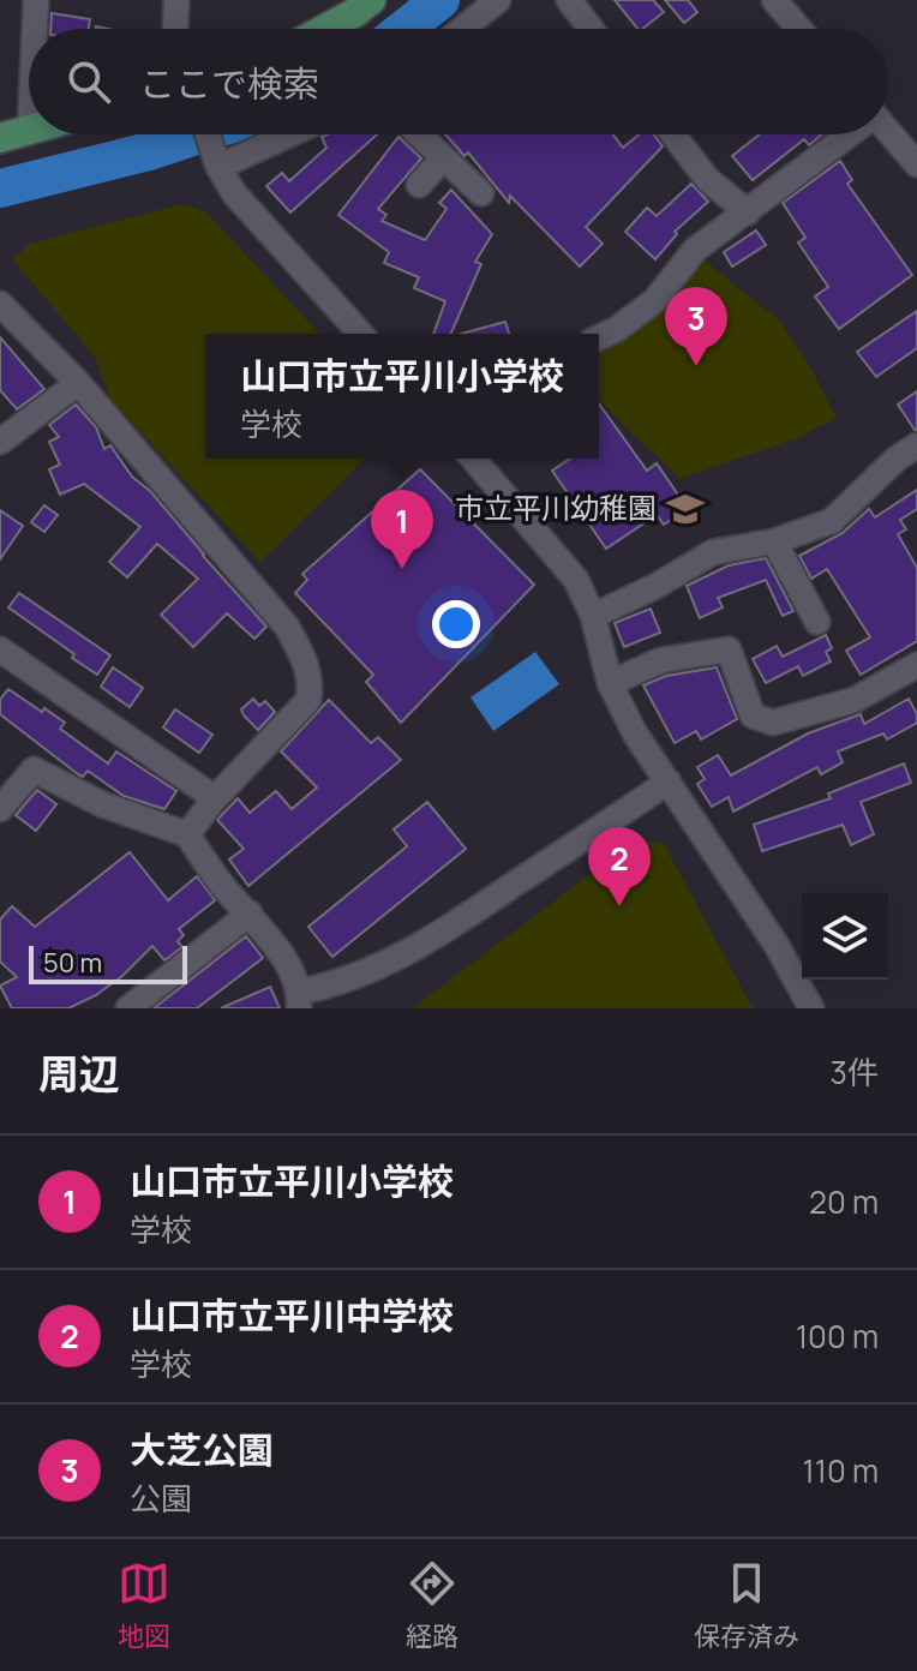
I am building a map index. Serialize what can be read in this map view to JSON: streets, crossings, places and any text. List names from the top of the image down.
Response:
{
  "places": {
    "school or university": ["市立平川幼稚園"]
  },
  "scale_bar": "50 m",
  "page": {
    "search": "ここで検索",
    "pins": ["3", "1", "2"],
    "popup": ["山口市立平川小学校", "学校"],
    "scale": "50 m",
    "heading": ["周辺", "3件"],
    "list": [
      {
        "mark": "1",
        "name": "山口市立平川小学校",
        "note": "学校",
        "value": "20 m"
      },
      {
        "mark": "2",
        "name": "山口市立平川中学校",
        "note": "学校",
        "value": "100 m"
      },
      {
        "mark": "3",
        "name": "大芝公園",
        "note": "公園",
        "value": "110 m"
      }
    ],
    "nav": ["地図", "経路", "保存済み"]
  }
}
